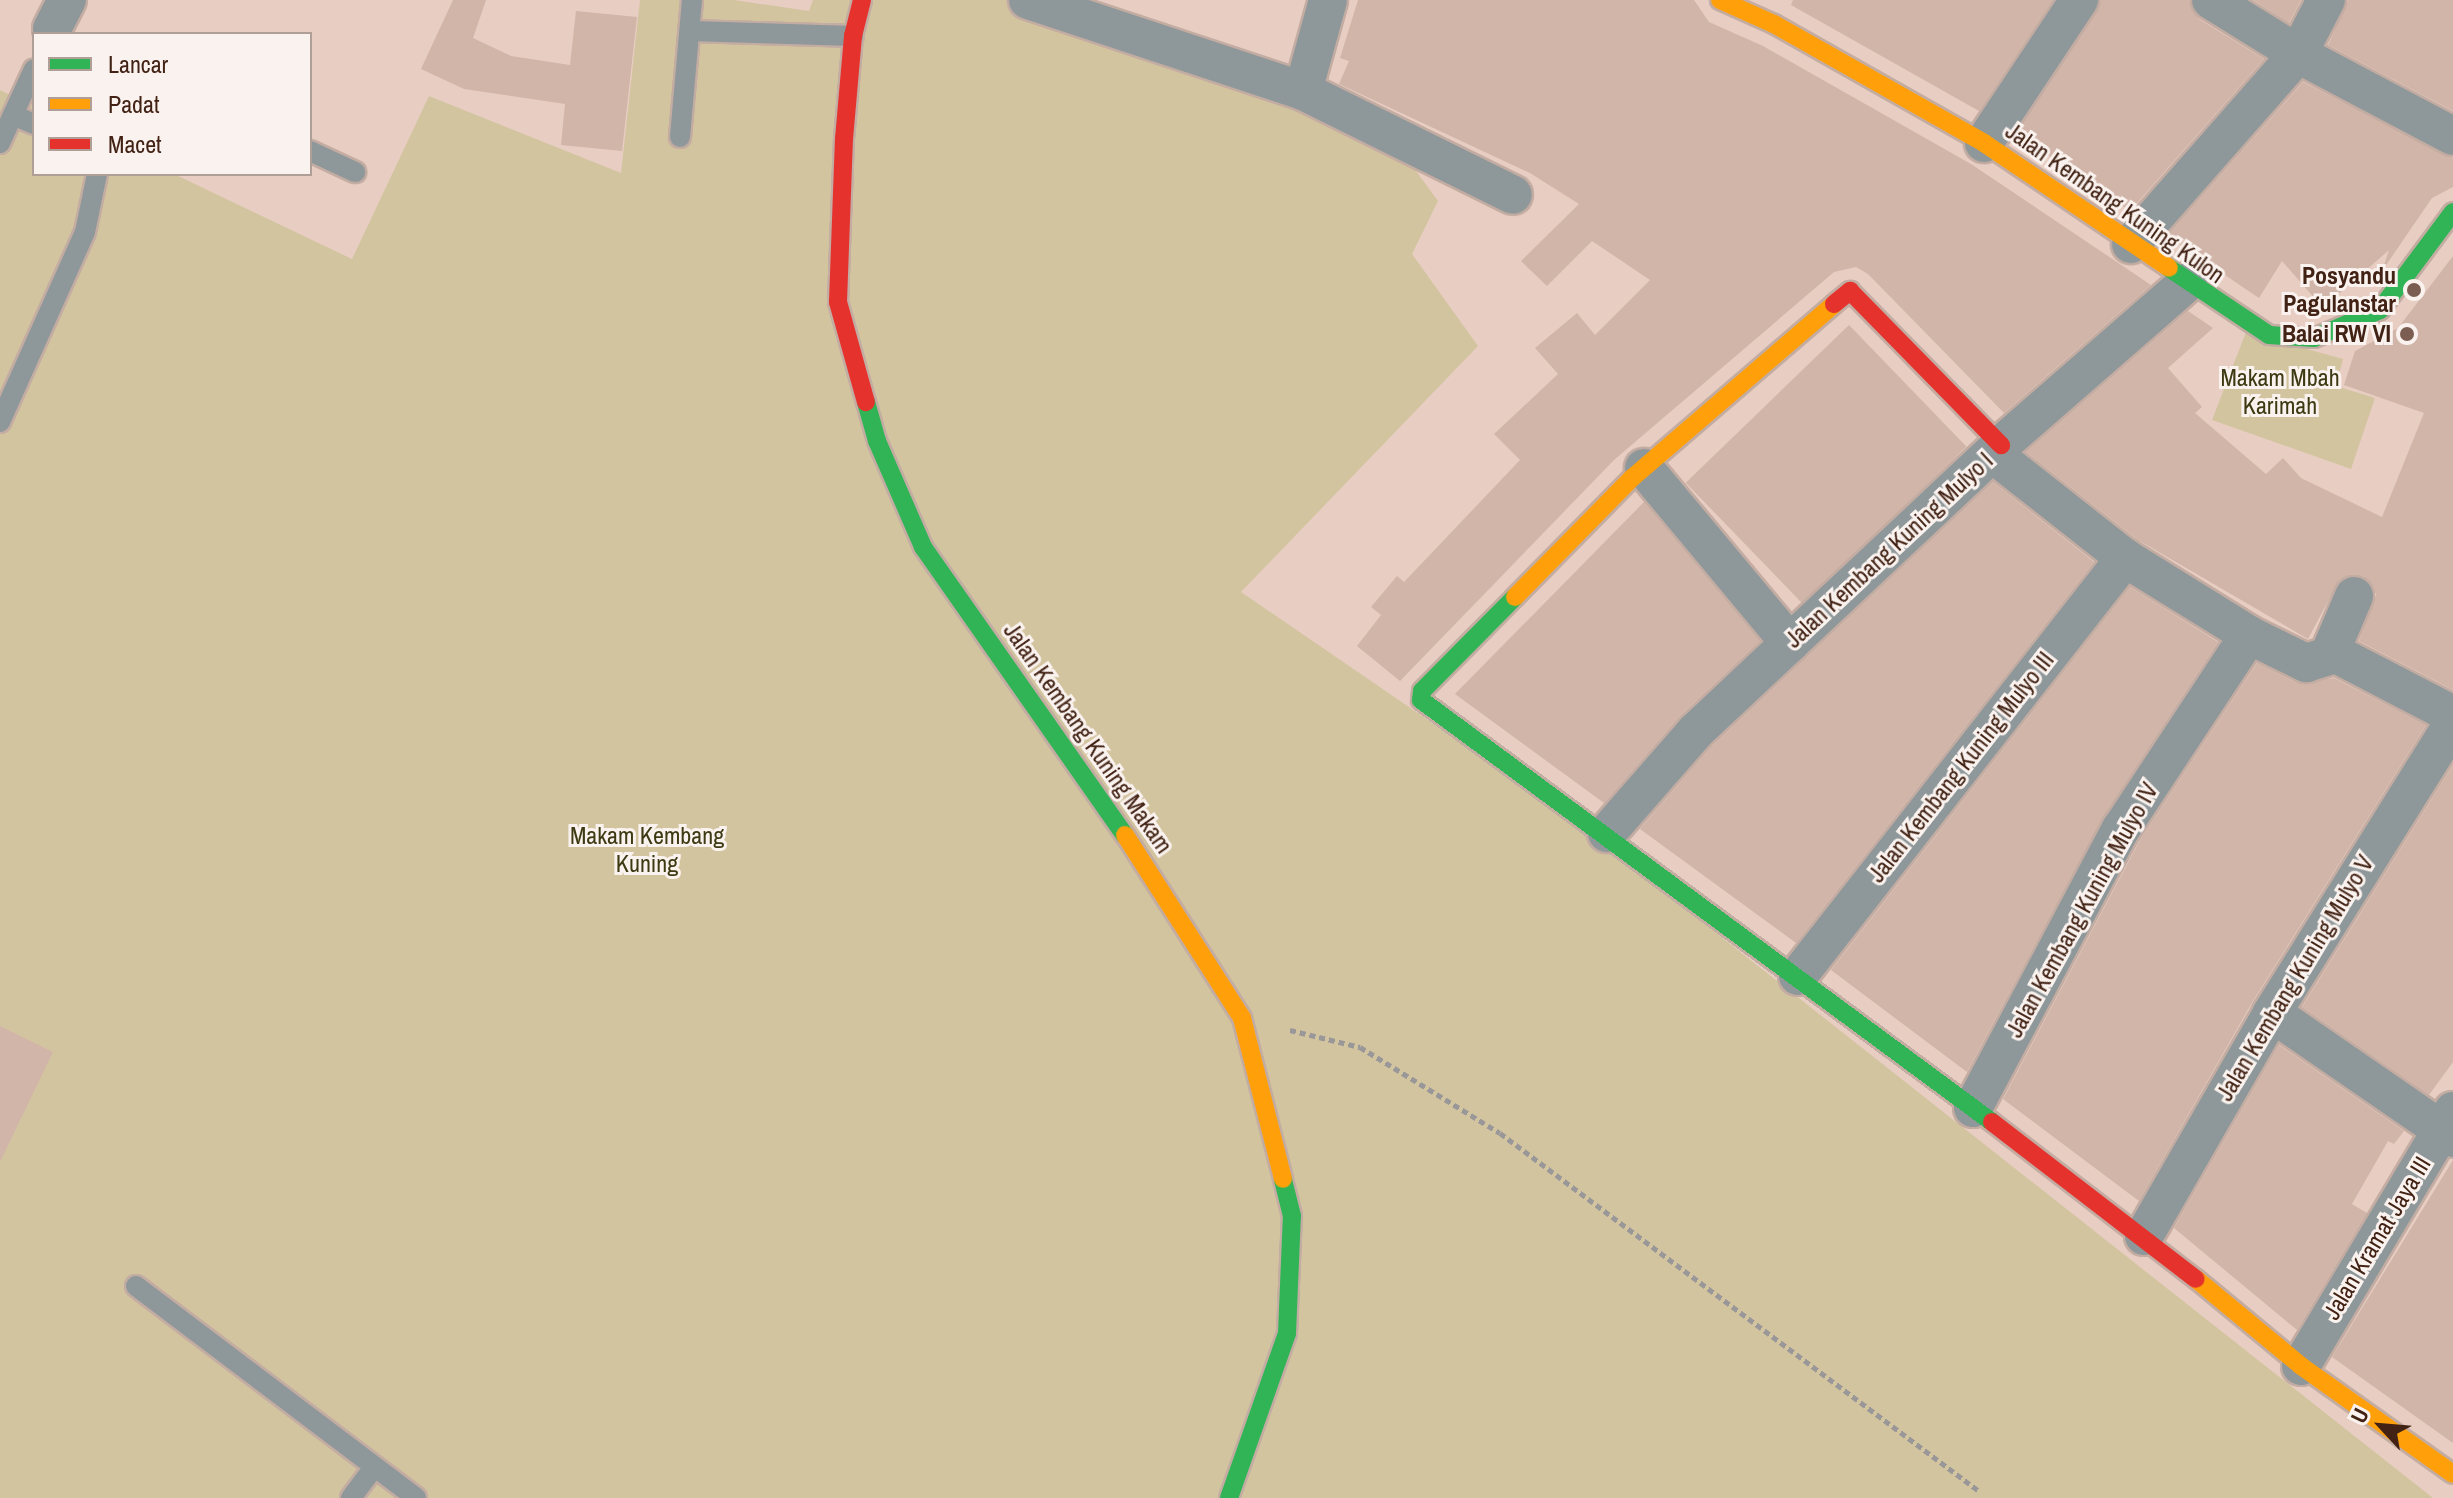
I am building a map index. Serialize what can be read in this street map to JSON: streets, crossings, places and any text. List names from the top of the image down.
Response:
{
  "streets": {
    "street": [
      "Jalan Kembang Kuning Kulon",
      "Jalan Kembang Kuning Mulyo I",
      "Jalan Kembang Kuning Makam",
      "Jalan Kembang Kuning Mulyo III",
      "Jalan Kembang Kuning Mulyo IV",
      "Jalan Kembang Kuning Mulyo V",
      "Jalan Kramat Jaya III"
    ]
  },
  "crossings": [
    ["Jalan Kembang Kuning Kulon", "Jalan Kembang Kuning Mulyo I"]
  ],
  "parks": ["Makam Mbah Karimah", "Makam Kembang Kuning"],
  "places": ["Posyandu Pagulanstar", "Balai RW VI"],
  "legend": ["Lancar", "Padat", "Macet"],
  "north": "top left"
}
